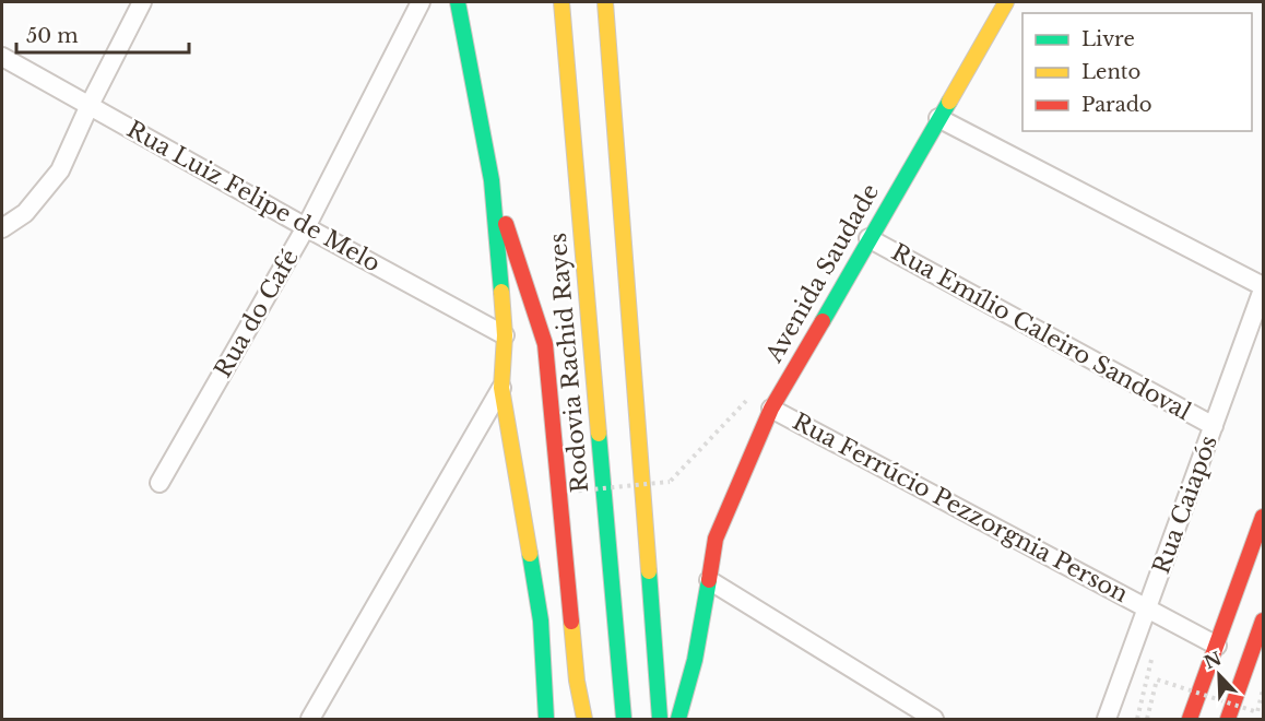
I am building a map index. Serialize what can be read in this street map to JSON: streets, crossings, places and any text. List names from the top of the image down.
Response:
{
  "streets": {
    "main road": ["Avenida Saudade", "Rodovia Rachid Rayes"],
    "street": [
      "Rua Luiz Felipe de Melo",
      "Rua do Café",
      "Rua Emílio Caleiro Sandoval",
      "Rua Caiapós",
      "Rua Ferrúcio Pezzorgnia Person"
    ]
  },
  "crossings": [
    ["Rua Luiz Felipe de Melo", "Rua do Café"],
    ["Avenida Saudade", "Rua Emílio Caleiro Sandoval"],
    ["Avenida Saudade", "Rua Ferrúcio Pezzorgnia Person"],
    ["Rua Emílio Caleiro Sandoval", "Rua Caiapós"],
    ["Rua Caiapós", "Rua Ferrúcio Pezzorgnia Person"]
  ],
  "legend": ["Livre", "Lento", "Parado"],
  "scale_bar": "50 m",
  "north": "top left"
}
